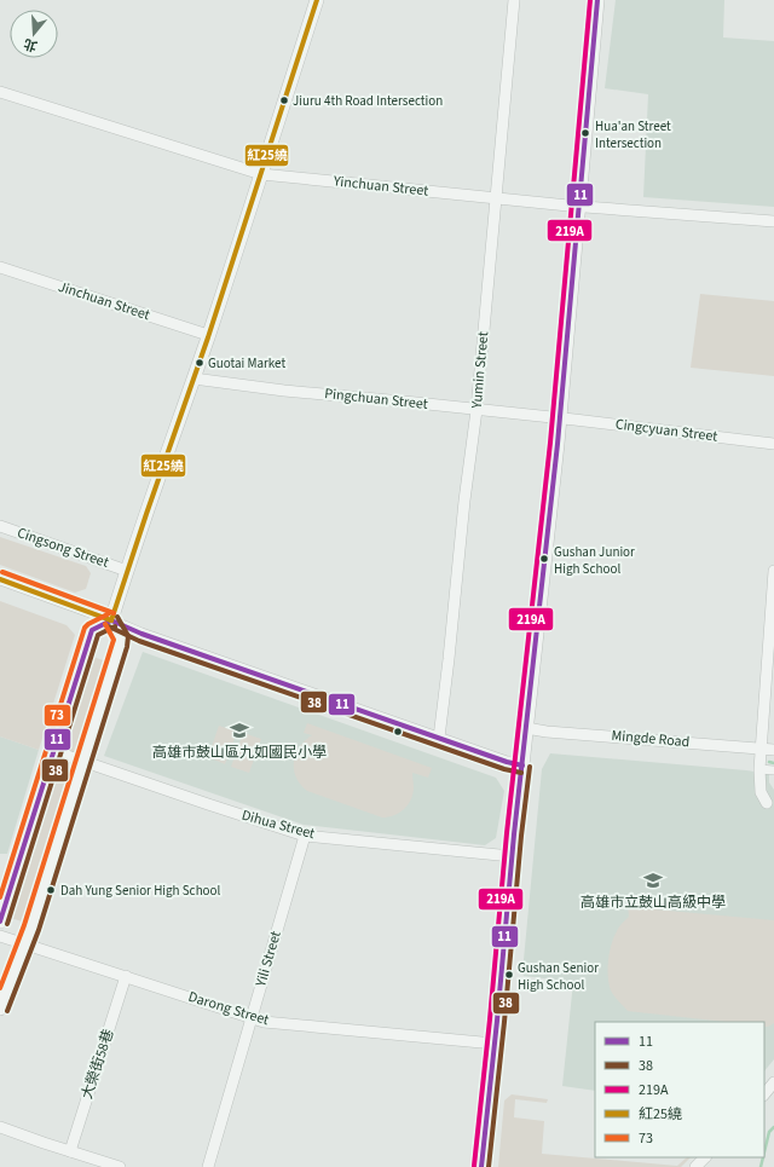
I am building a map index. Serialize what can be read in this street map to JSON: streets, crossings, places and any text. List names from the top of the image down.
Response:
{
  "streets": {
    "street": [
      "Yinchuan Street",
      "Jinchuan Street",
      "Yumin Street",
      "Pingchuan Street",
      "Cingcyuan Street",
      "Cingsong Street",
      "Mingde Road",
      "Dihua Street",
      "Yili Street",
      "Darong Street",
      "大榮街58巷"
    ]
  },
  "crossings": [
    ["Yinchuan Street", "Yumin Street"],
    ["Yumin Street", "Pingchuan Street"],
    ["Pingchuan Street", "Cingcyuan Street"],
    ["Dihua Street", "Yili Street"],
    ["Yili Street", "Darong Street"],
    ["Darong Street", "大榮街58巷"]
  ],
  "places": {
    "other": [
      "Jiuru 4th Road Intersection",
      "Hua'an Street Intersection",
      "Guotai Market",
      "Gushan Junior High School",
      "Dah Yung Senior High School",
      "Gushan Senior High School"
    ],
    "school or university": ["高雄市鼓山區九如國民小學", "高雄市立鼓山高級中學"]
  },
  "lines": [
    "transit line 11",
    "transit line 219A",
    "transit line 紅25繞",
    "transit line 73",
    "transit line 38"
  ],
  "legend": [
    "11",
    "38",
    "219A",
    "紅25繞",
    "73"
  ],
  "north": "bottom"
}
